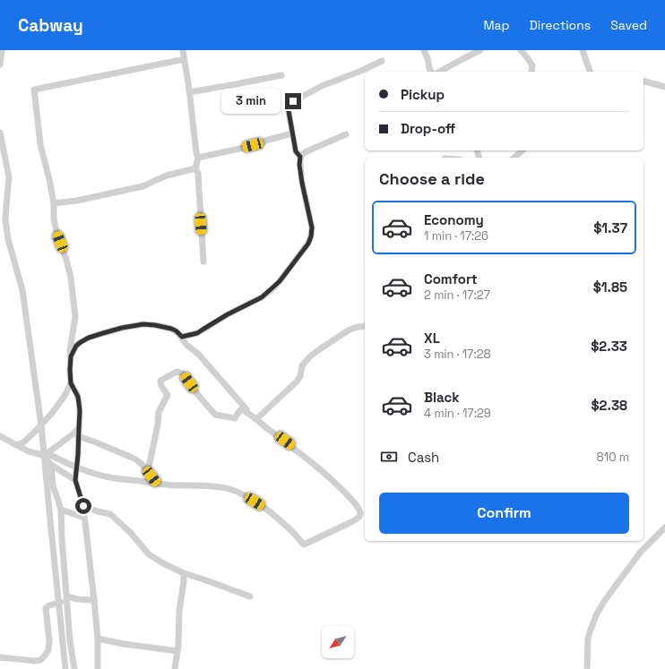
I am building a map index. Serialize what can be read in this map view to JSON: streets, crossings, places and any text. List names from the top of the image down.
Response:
{
  "north": "bottom left",
  "page": {
    "header": "Cabway",
    "nav": ["Map", "Directions", "Saved"],
    "banner": ["Pickup", "Drop-off"],
    "bubble": "3 min",
    "heading": "Choose a ride",
    "list": [
      {
        "name": "Economy",
        "note": "1 min · 17:26",
        "value": "$1.37"
      },
      {
        "name": "Comfort",
        "note": "2 min · 17:27",
        "value": "$1.85"
      },
      {
        "name": "XL",
        "note": "3 min · 17:28",
        "value": "$2.33"
      },
      {
        "name": "Black",
        "note": "4 min · 17:29",
        "value": "$2.38"
      }
    ],
    "pay": ["Cash", "810 m"],
    "buttons": "Confirm"
  }
}
